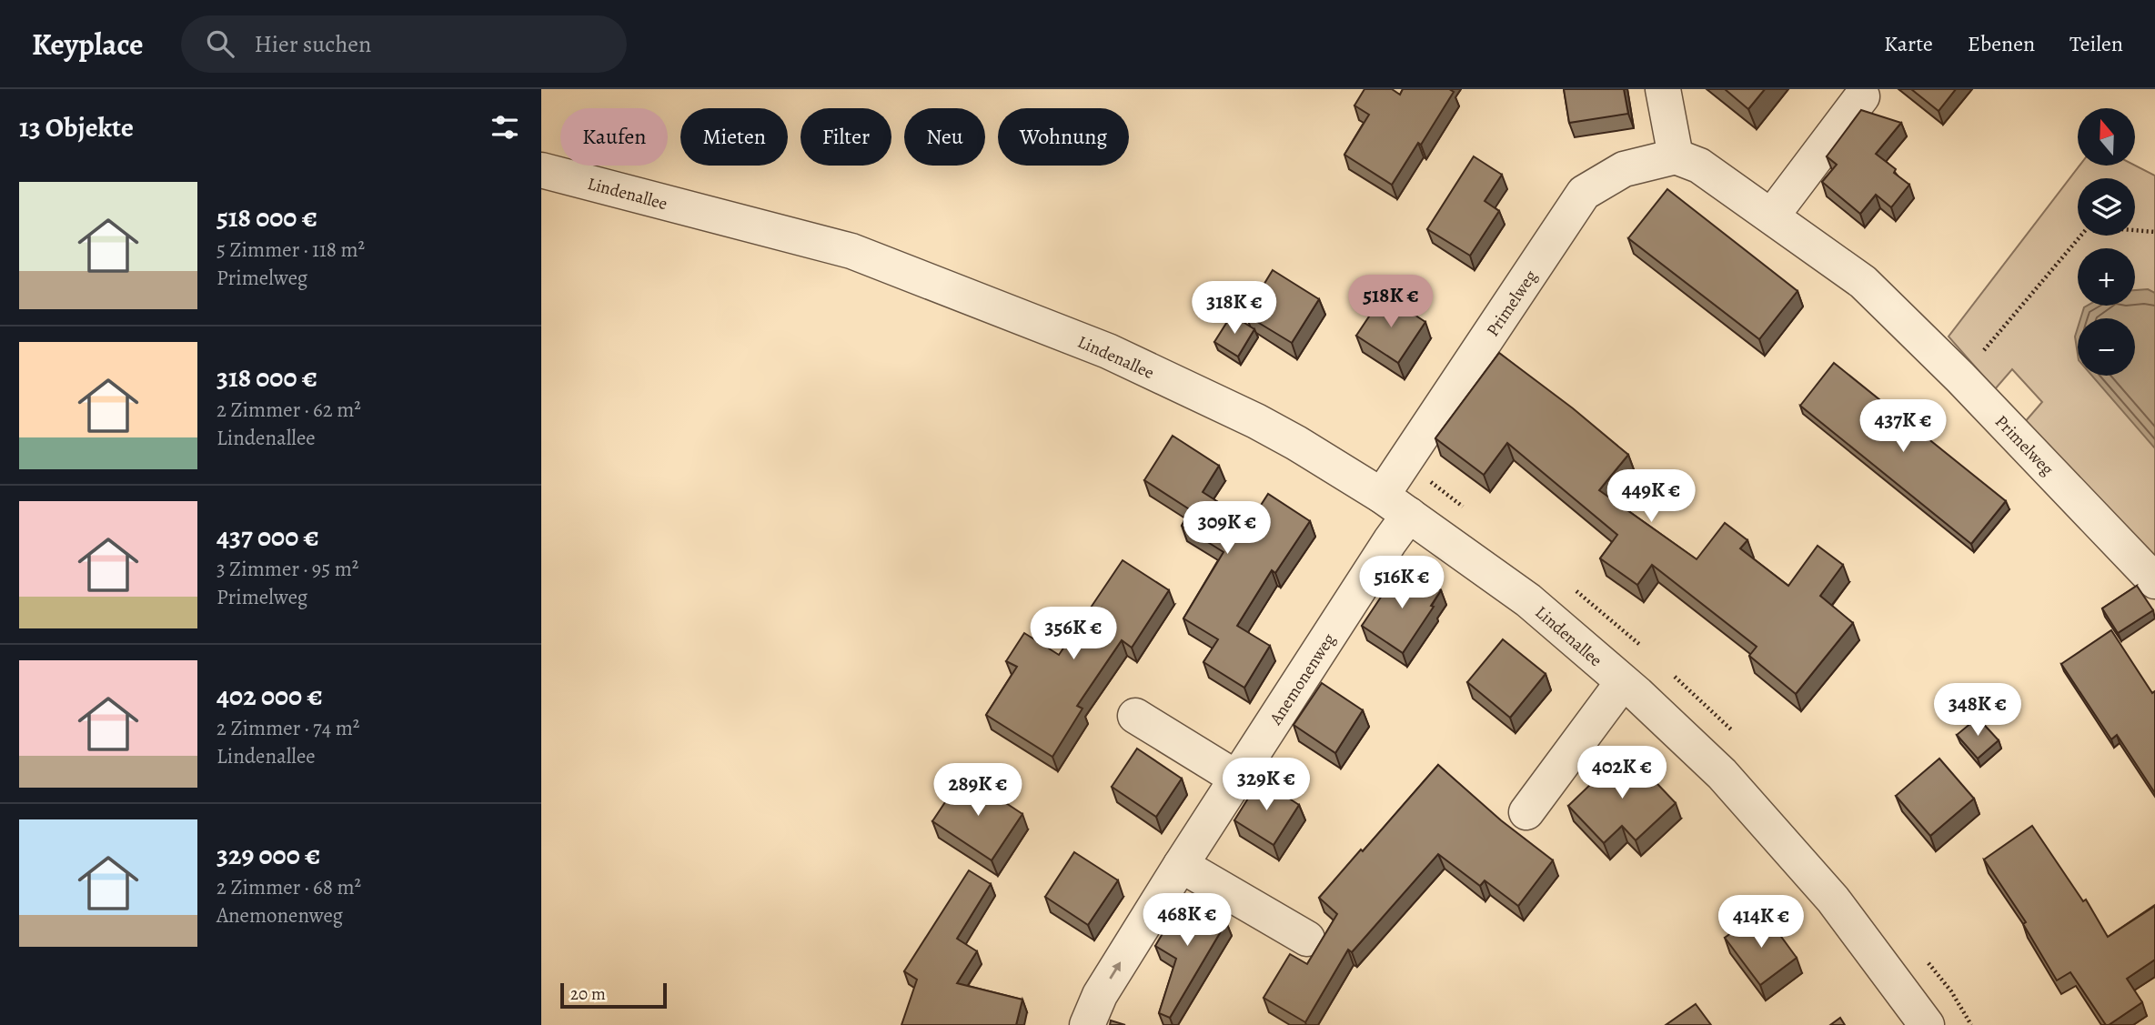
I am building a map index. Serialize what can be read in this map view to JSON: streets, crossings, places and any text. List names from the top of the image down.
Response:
{
  "streets": {
    "street": ["Lindenallee", "Primelweg", "Anemonenweg"]
  },
  "crossings": [
    ["Lindenallee", "Primelweg"],
    ["Lindenallee", "Anemonenweg"],
    ["Primelweg", "Anemonenweg"]
  ],
  "scale_bar": "20 m",
  "north": "top",
  "page": {
    "header": "Keyplace",
    "search": "Hier suchen",
    "nav": ["Karte", "Ebenen", "Teilen"],
    "heading": "13 Objekte",
    "map_buttons": ["+", "−"],
    "chip": [
      "Kaufen",
      "Mieten",
      "Filter",
      "Neu",
      "Wohnung"
    ],
    "list": [
      {
        "name": "518 000 €",
        "note": "5 Zimmer · 118 m² · Primelweg"
      },
      {
        "name": "318 000 €",
        "note": "2 Zimmer · 62 m² · Lindenallee"
      },
      {
        "name": "437 000 €",
        "note": "3 Zimmer · 95 m² · Primelweg"
      },
      {
        "name": "402 000 €",
        "note": "2 Zimmer · 74 m² · Lindenallee"
      },
      {
        "name": "329 000 €",
        "note": "2 Zimmer · 68 m² · Anemonenweg"
      }
    ],
    "price": [
      "518K €",
      "318K €",
      "437K €",
      "449K €",
      "309K €",
      "516K €",
      "356K €",
      "348K €",
      "402K €",
      "329K €",
      "289K €",
      "468K €",
      "414K €"
    ],
    "scale": "20 m"
  }
}
